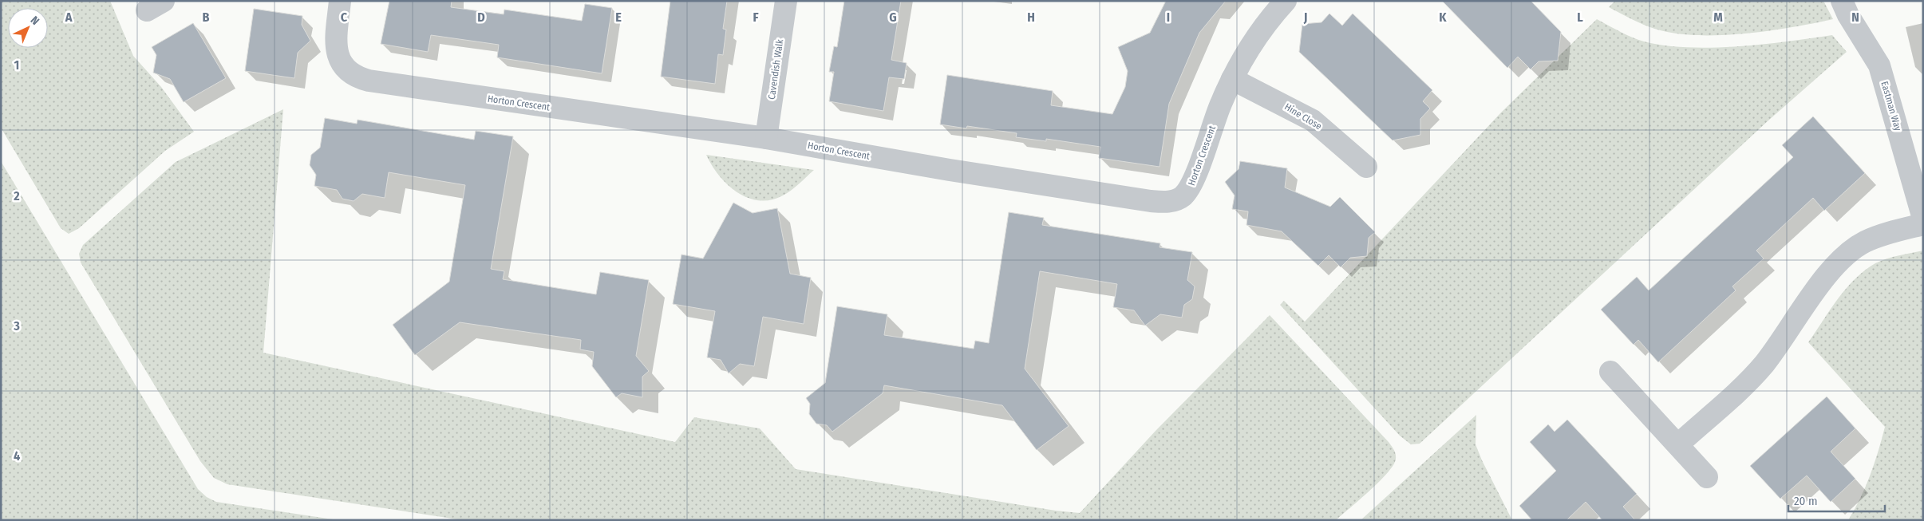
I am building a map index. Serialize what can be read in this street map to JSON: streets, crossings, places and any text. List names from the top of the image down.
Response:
{
  "streets": {
    "street": [
      "Cavendish Walk",
      "Horton Crescent",
      "Eastman Way",
      "Hine Close"
    ]
  },
  "crossings": [
    ["Cavendish Walk", "Horton Crescent"],
    ["Horton Crescent", "Hine Close"]
  ],
  "scale_bar": "20 m",
  "north": "top right",
  "grid": {
    "columns": [
      "A",
      "B",
      "C",
      "D",
      "E",
      "F",
      "G",
      "H",
      "I",
      "J",
      "K",
      "L",
      "M",
      "N"
    ],
    "rows": [
      "1",
      "2",
      "3",
      "4"
    ]
  }
}
